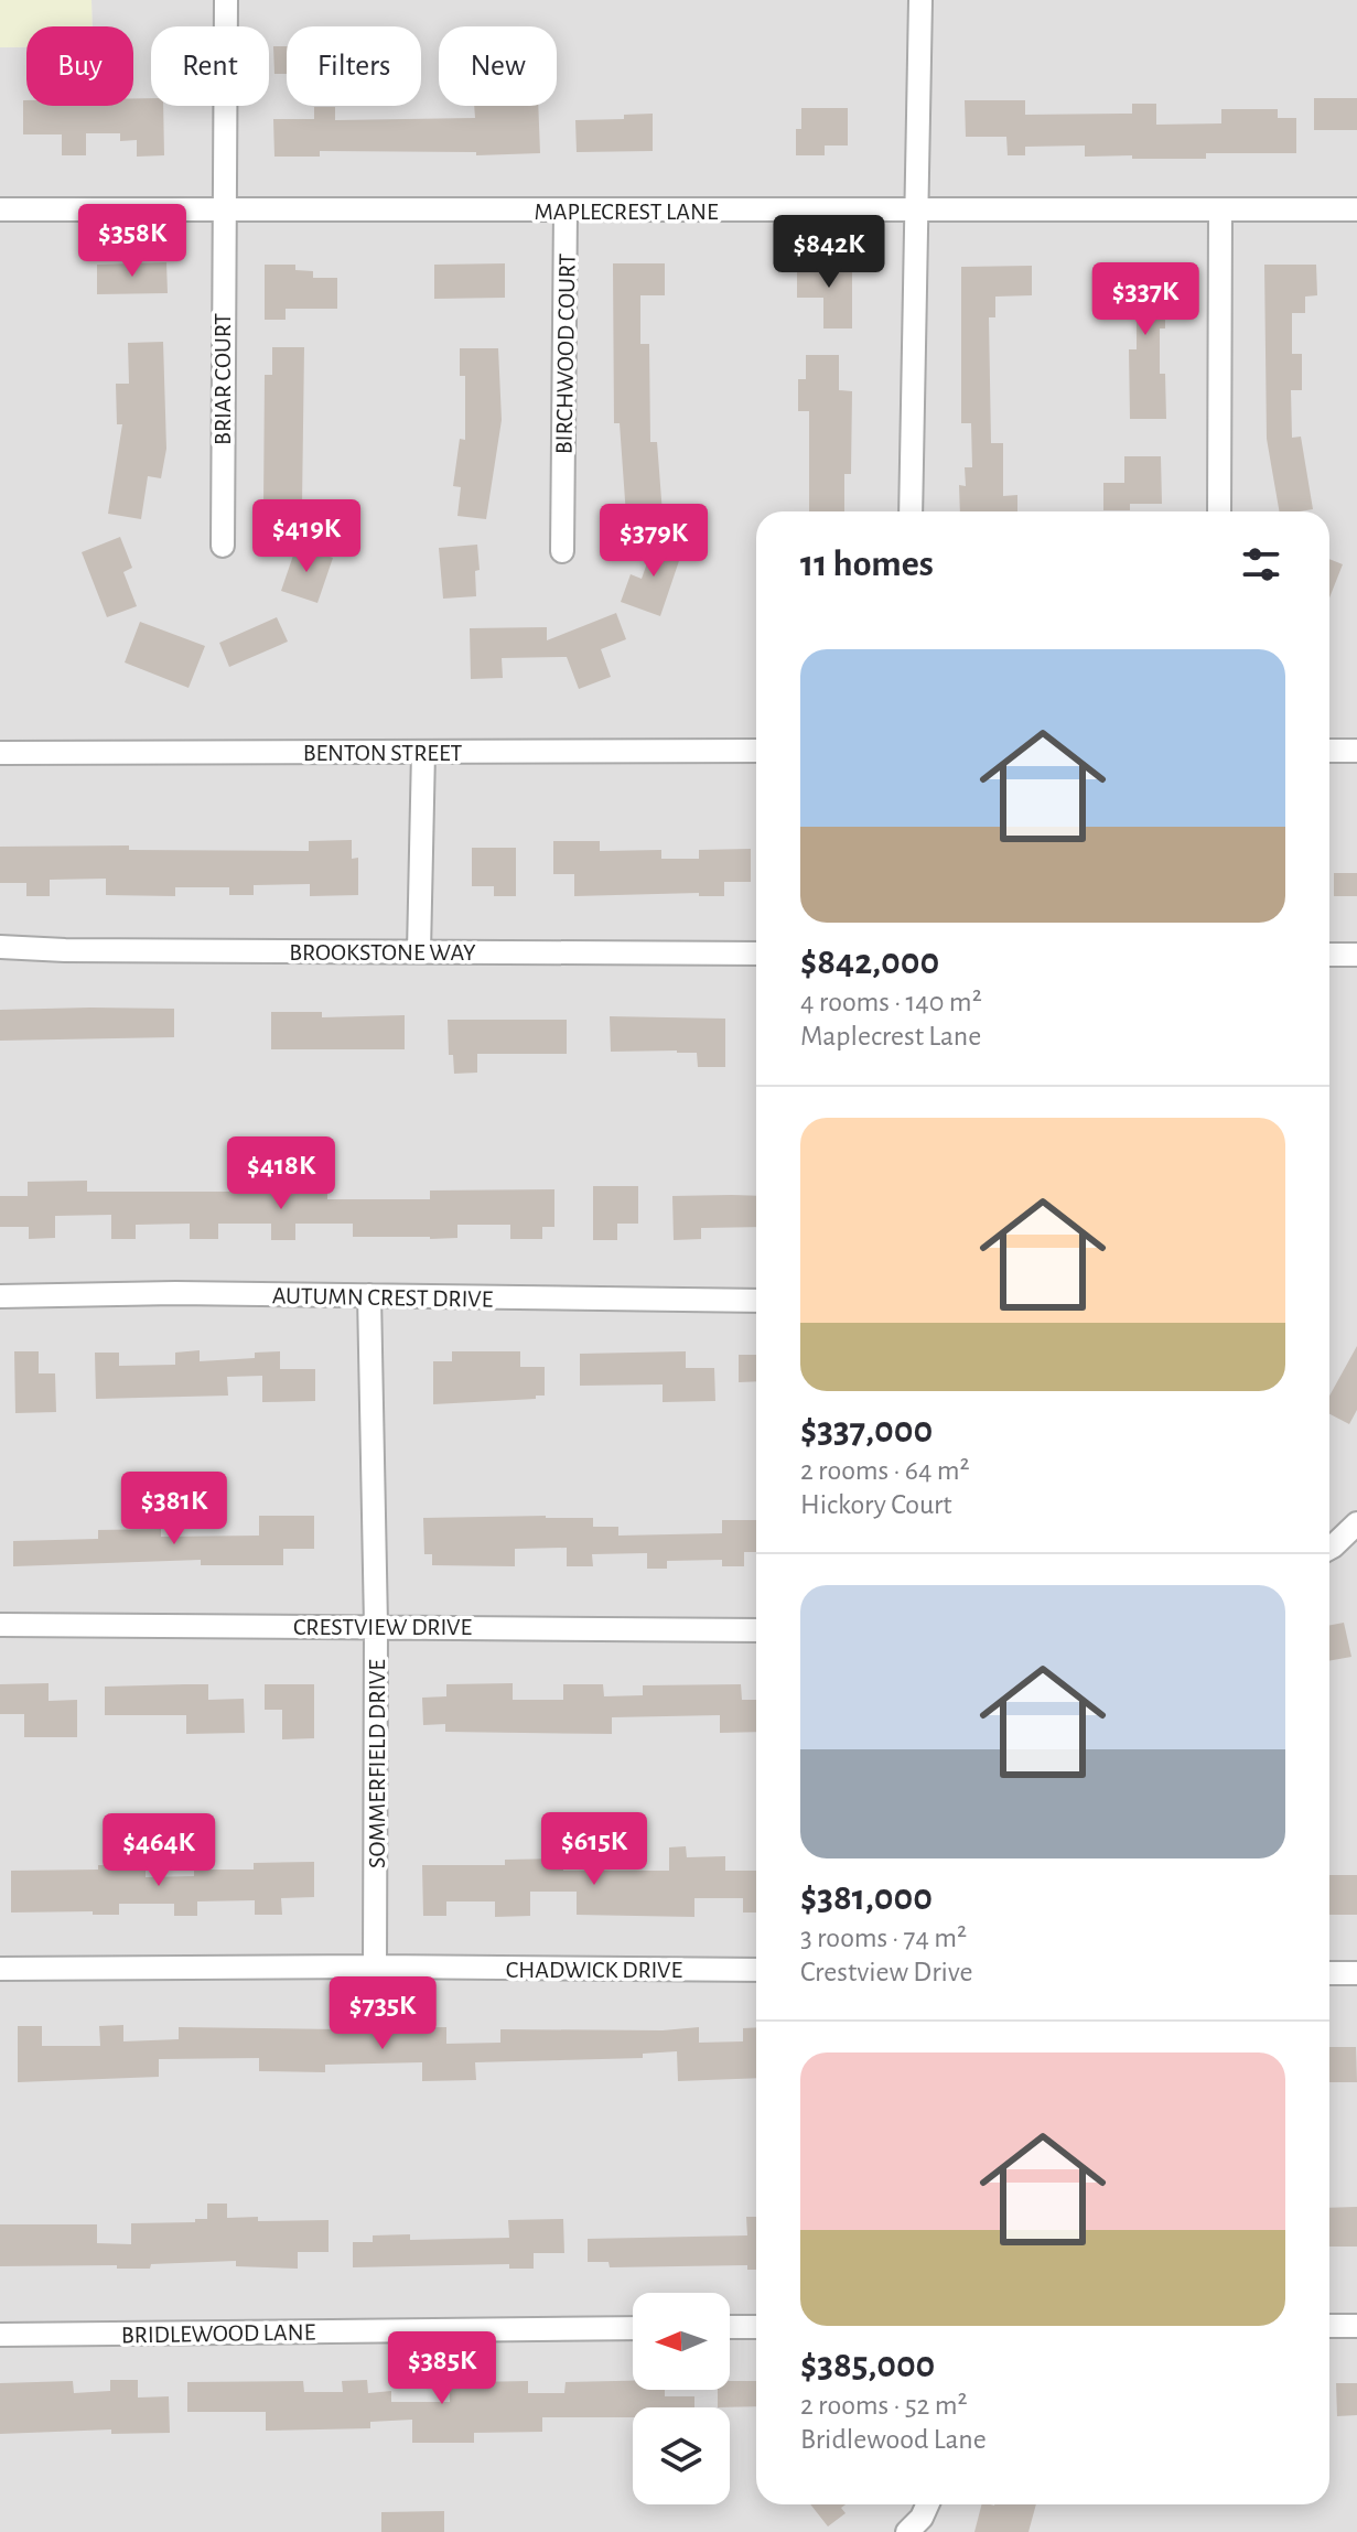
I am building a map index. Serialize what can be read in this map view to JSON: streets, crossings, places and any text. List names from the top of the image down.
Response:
{
  "streets": {
    "street": [
      "MAPLECREST LANE",
      "BIRCHWOOD COURT",
      "BRIAR COURT",
      "BENTON STREET",
      "BROOKSTONE WAY",
      "AUTUMN CREST DRIVE",
      "CRESTVIEW DRIVE",
      "SOMMERFIELD DRIVE",
      "CHADWICK DRIVE",
      "BRIDLEWOOD LANE"
    ]
  },
  "crossings": [
    ["MAPLECREST LANE", "BIRCHWOOD COURT"],
    ["MAPLECREST LANE", "BRIAR COURT"],
    ["AUTUMN CREST DRIVE", "SOMMERFIELD DRIVE"],
    ["CRESTVIEW DRIVE", "SOMMERFIELD DRIVE"],
    ["SOMMERFIELD DRIVE", "CHADWICK DRIVE"]
  ],
  "north": "left",
  "page": {
    "chip": [
      "Buy",
      "Rent",
      "Filters",
      "New"
    ],
    "price": [
      "$358K",
      "$842K",
      "$337K",
      "$419K",
      "$379K",
      "$418K",
      "$381K",
      "$615K",
      "$464K",
      "$735K",
      "$385K"
    ],
    "heading": "11 homes",
    "list": [
      {
        "name": "$842,000",
        "note": "4 rooms · 140 m² · Maplecrest Lane"
      },
      {
        "name": "$337,000",
        "note": "2 rooms · 64 m² · Hickory Court"
      },
      {
        "name": "$381,000",
        "note": "3 rooms · 74 m² · Crestview Drive"
      },
      {
        "name": "$385,000",
        "note": "2 rooms · 52 m² · Bridlewood Lane"
      }
    ]
  }
}
